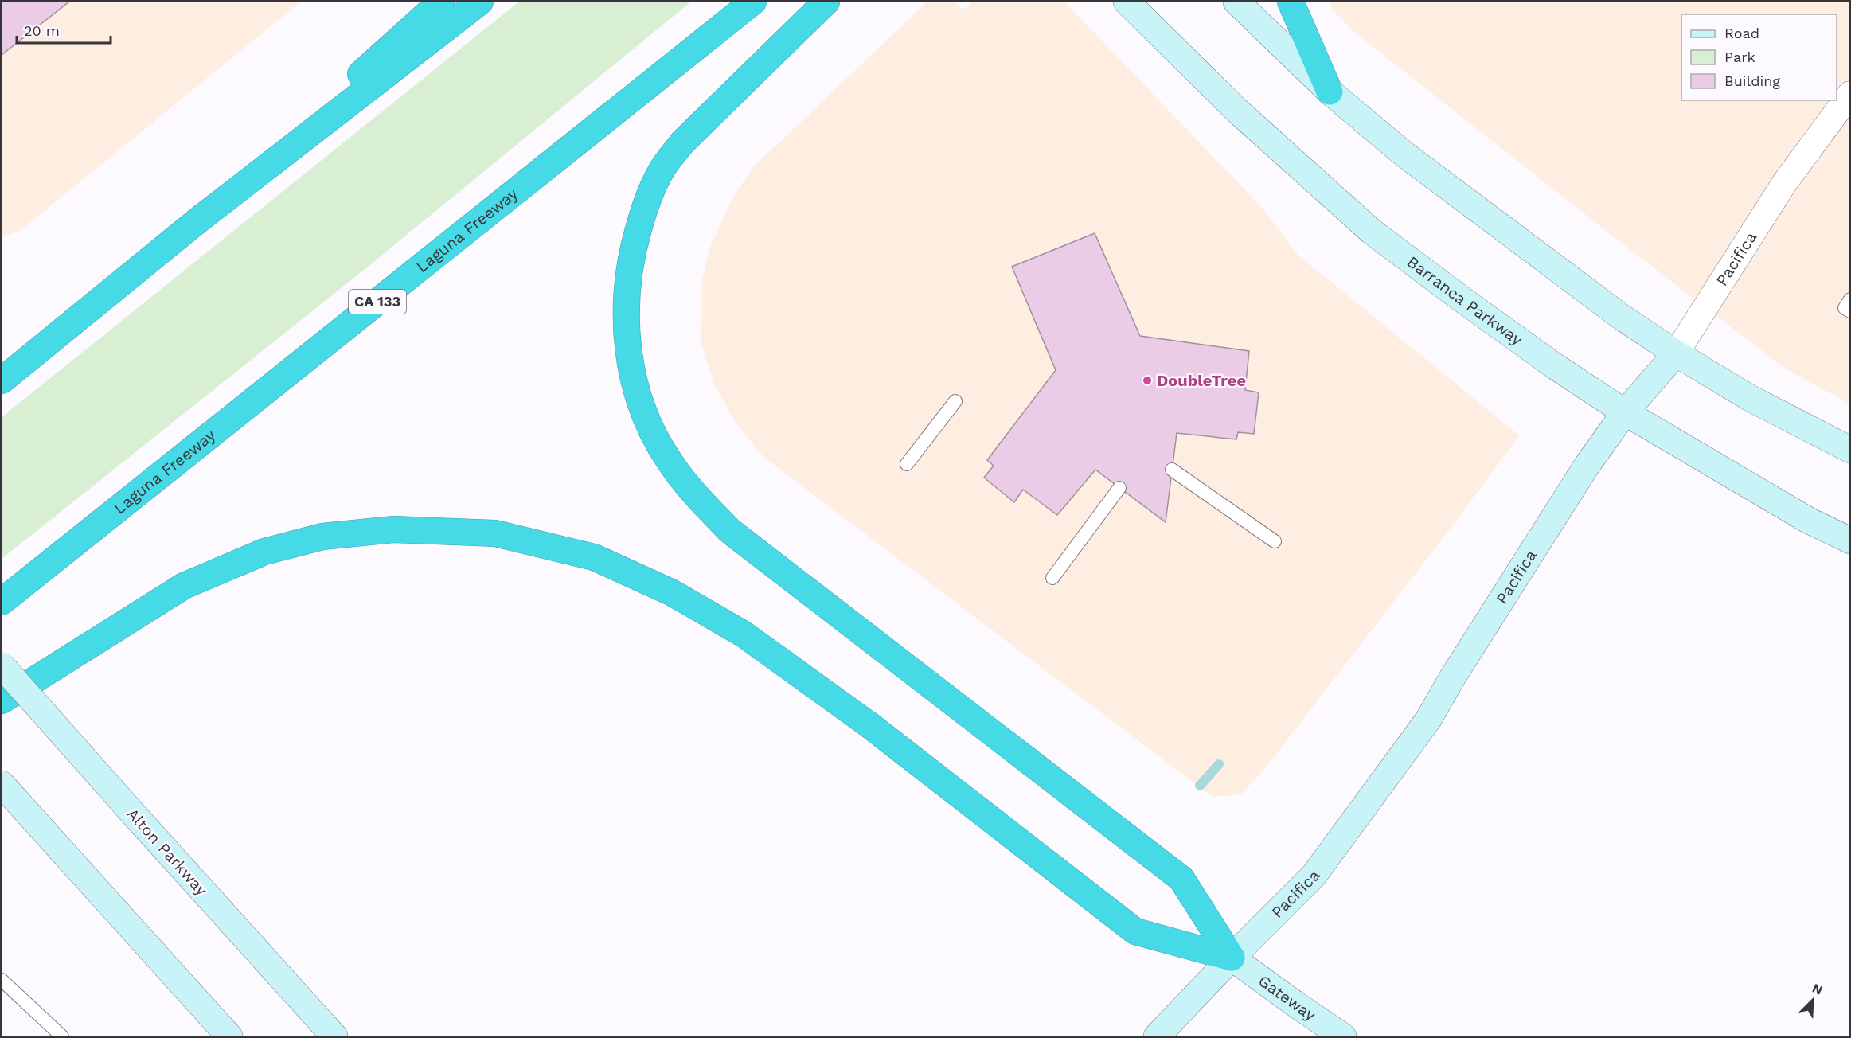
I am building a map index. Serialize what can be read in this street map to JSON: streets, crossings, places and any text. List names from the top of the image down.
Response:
{
  "streets": {
    "highway": ["Laguna Freeway", "CA 133"],
    "main road": [
      "Pacifica",
      "Barranca Parkway",
      "Alton Parkway",
      "Gateway"
    ]
  },
  "crossings": [
    ["Pacifica", "Barranca Parkway"],
    ["Pacifica", "Gateway"]
  ],
  "places": ["DoubleTree"],
  "legend": ["Road", "Park", "Building"],
  "scale_bar": "20 m",
  "north": "top right"
}
